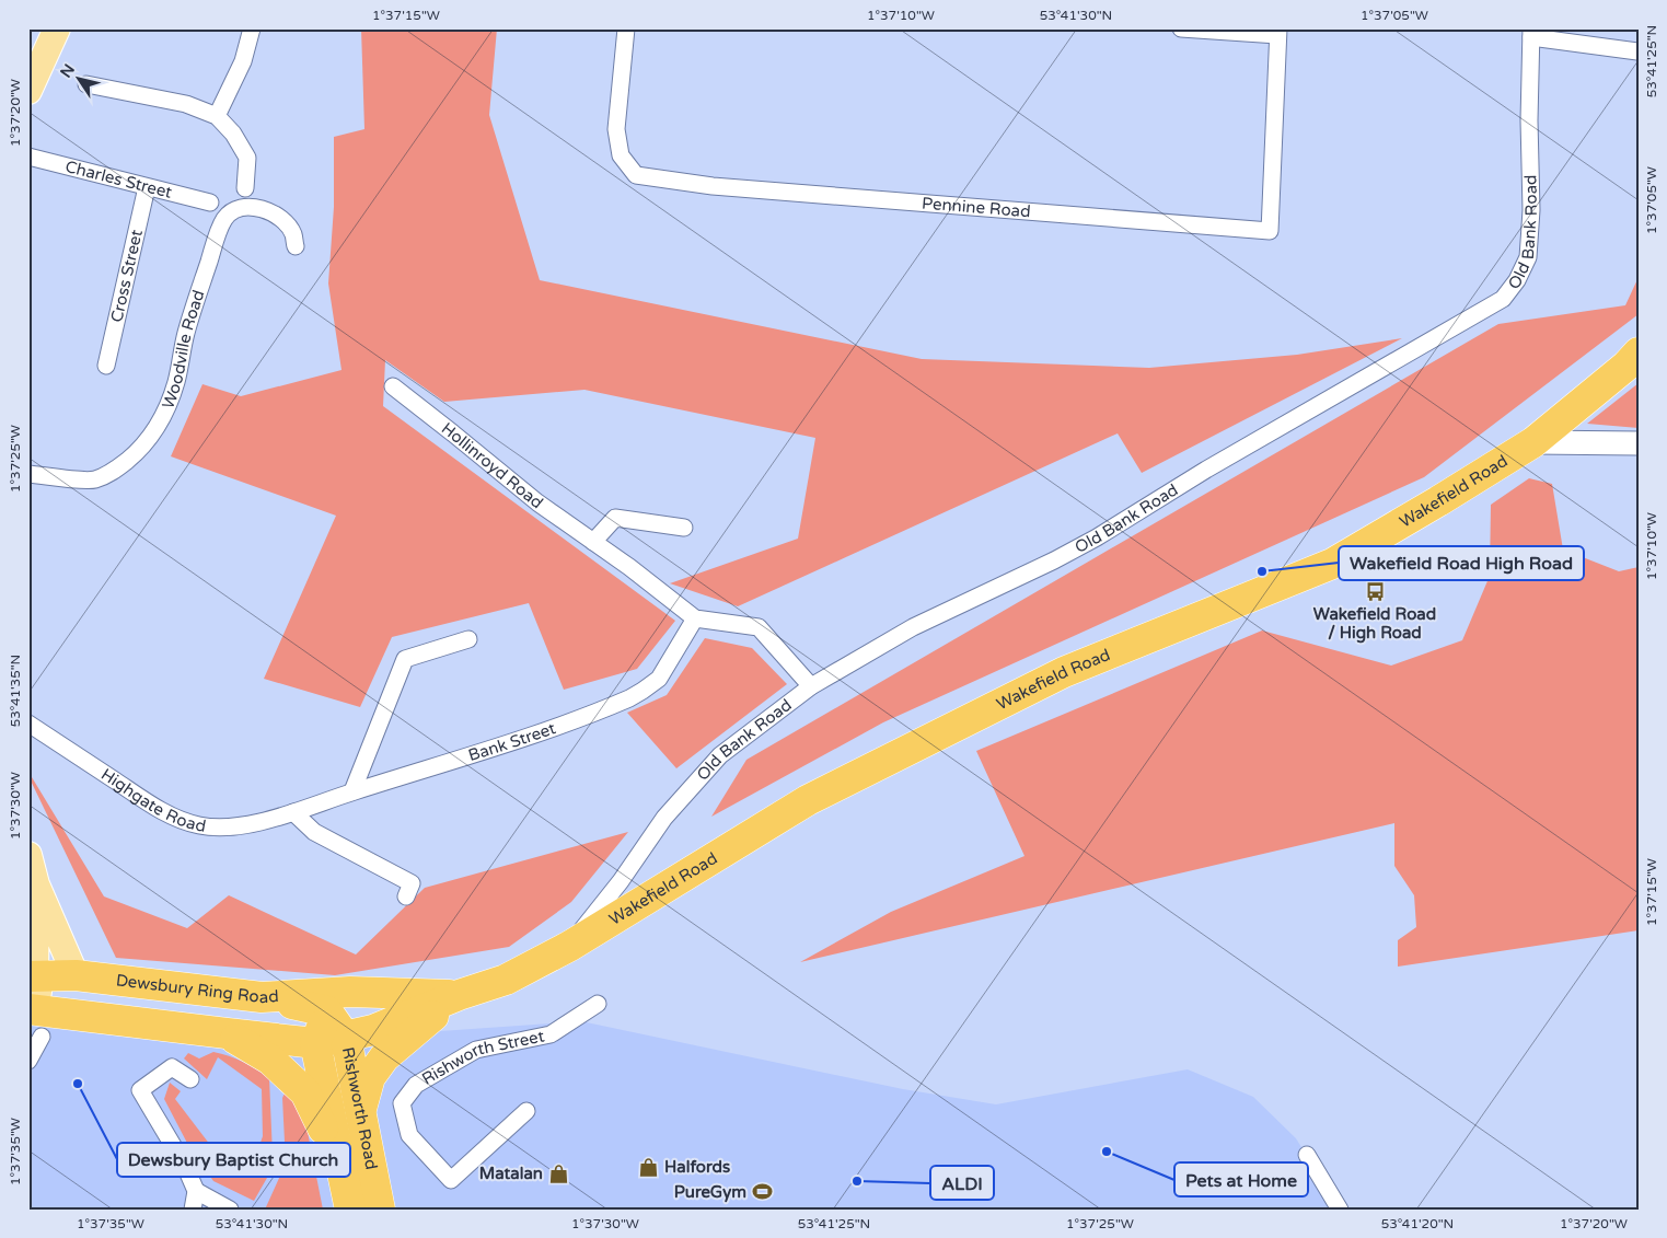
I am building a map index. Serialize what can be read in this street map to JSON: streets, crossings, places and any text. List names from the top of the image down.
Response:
{
  "streets": {
    "highway": ["Wakefield Road", "Dewsbury Ring Road", "Rishworth Road"],
    "street": [
      "Charles Street",
      "Pennine Road",
      "Old Bank Road",
      "Cross Street",
      "Woodville Road",
      "Hollinroyd Road",
      "Bank Street",
      "Highgate Road",
      "Rishworth Street"
    ]
  },
  "crossings": [
    ["Charles Street", "Cross Street"],
    ["Old Bank Road", "Wakefield Road"],
    ["Hollinroyd Road", "Bank Street"],
    ["Wakefield Road", "Dewsbury Ring Road"],
    ["Wakefield Road", "Rishworth Road"],
    ["Bank Street", "Highgate Road"],
    ["Dewsbury Ring Road", "Rishworth Road"]
  ],
  "places": {
    "other": [
      "Wakefield Road High Road",
      "Dewsbury Baptist Church",
      "Pets at Home",
      "ALDI"
    ],
    "bus stop": ["Wakefield Road / High Road"],
    "shop": ["Halfords", "Matalan"],
    "sports": ["PureGym"]
  },
  "north": "top left",
  "coordinates": [
    "1°37'15\"W",
    "1°37'10\"W",
    "53°41'30\"N",
    "1°37'05\"W",
    "53°41'25\"N",
    "1°37'20\"W",
    "1°37'25\"W",
    "53°41'35\"N",
    "1°37'30\"W",
    "1°37'35\"W",
    "53°41'20\"N"
  ]
}
